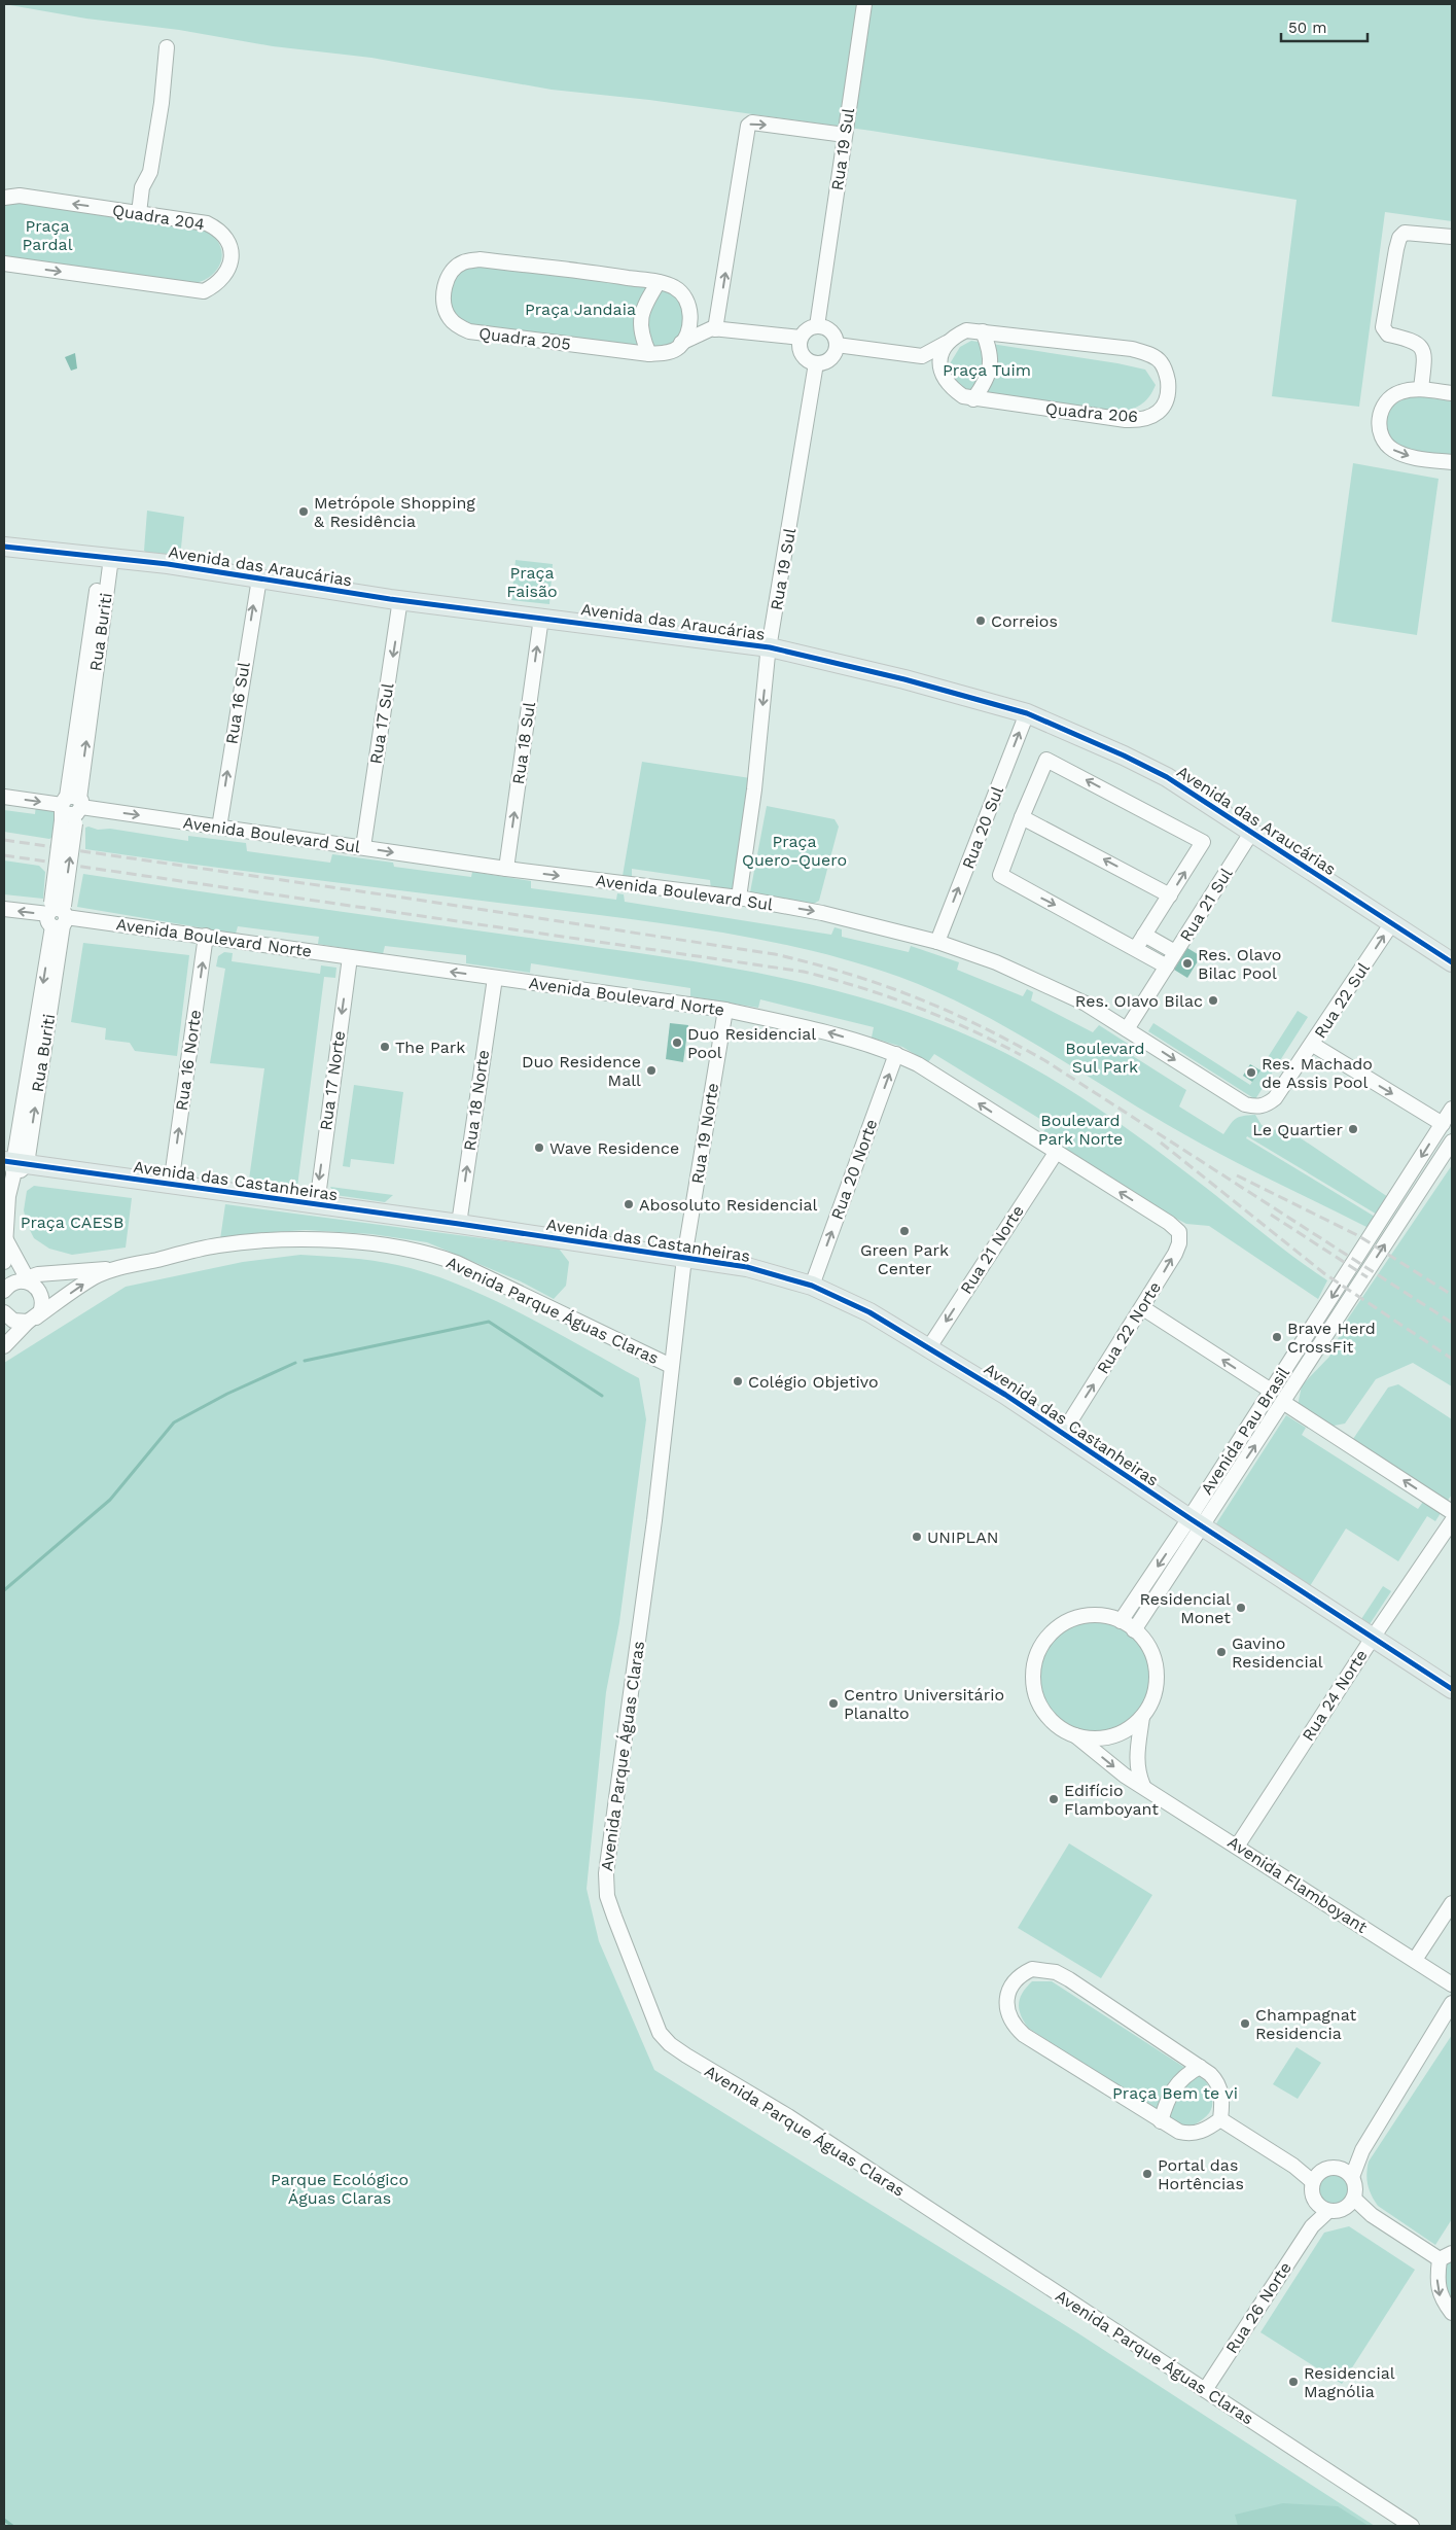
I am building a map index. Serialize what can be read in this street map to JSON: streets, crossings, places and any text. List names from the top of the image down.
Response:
{
  "streets": {
    "main road": ["Avenida das Araucárias", "Avenida das Castanheiras"],
    "street": [
      "Rua 19 Sul",
      "Quadra 204",
      "Quadra 205",
      "Quadra 206",
      "Rua Buriti",
      "Rua 16 Sul",
      "Rua 17 Sul",
      "Rua 18 Sul",
      "Rua 20 Sul",
      "Avenida Boulevard Sul",
      "Rua 21 Sul",
      "Avenida Boulevard Norte",
      "Rua 22 Sul",
      "Rua 16 Norte",
      "Rua 17 Norte",
      "Rua 18 Norte",
      "Rua 19 Norte",
      "Rua 20 Norte",
      "Rua 21 Norte",
      "Avenida Parque Águas Claras",
      "Rua 22 Norte",
      "Avenida Pau Brasil",
      "Rua 24 Norte",
      "Avenida Flamboyant",
      "Rua 26 Norte"
    ]
  },
  "crossings": [
    ["Rua 19 Sul", "Avenida das Araucárias"],
    ["Rua 19 Sul", "Avenida Boulevard Sul"],
    ["Avenida das Araucárias", "Rua Buriti"],
    ["Avenida das Araucárias", "Rua 16 Sul"],
    ["Avenida das Araucárias", "Rua 17 Sul"],
    ["Avenida das Araucárias", "Rua 18 Sul"],
    ["Avenida das Araucárias", "Rua 20 Sul"],
    ["Avenida das Araucárias", "Rua 21 Sul"],
    ["Avenida das Araucárias", "Rua 22 Sul"],
    ["Rua Buriti", "Avenida Boulevard Sul"],
    ["Rua Buriti", "Avenida Boulevard Norte"],
    ["Rua Buriti", "Avenida das Castanheiras"],
    ["Rua 16 Sul", "Avenida Boulevard Sul"],
    ["Rua 17 Sul", "Avenida Boulevard Sul"],
    ["Rua 18 Sul", "Avenida Boulevard Sul"],
    ["Rua 20 Sul", "Avenida Boulevard Sul"],
    ["Avenida Boulevard Sul", "Rua 21 Sul"],
    ["Avenida Boulevard Sul", "Rua 22 Sul"],
    ["Avenida Boulevard Norte", "Rua 16 Norte"],
    ["Avenida Boulevard Norte", "Rua 17 Norte"],
    ["Avenida Boulevard Norte", "Rua 18 Norte"],
    ["Avenida Boulevard Norte", "Rua 19 Norte"],
    ["Avenida Boulevard Norte", "Rua 20 Norte"],
    ["Avenida Boulevard Norte", "Rua 21 Norte"],
    ["Avenida Boulevard Norte", "Rua 22 Norte"],
    ["Rua 16 Norte", "Avenida das Castanheiras"],
    ["Rua 17 Norte", "Avenida das Castanheiras"],
    ["Rua 18 Norte", "Avenida das Castanheiras"],
    ["Rua 19 Norte", "Avenida das Castanheiras"],
    ["Rua 19 Norte", "Avenida Parque Águas Claras"],
    ["Rua 20 Norte", "Avenida das Castanheiras"],
    ["Avenida das Castanheiras", "Rua 21 Norte"],
    ["Avenida das Castanheiras", "Rua 22 Norte"],
    ["Avenida das Castanheiras", "Avenida Pau Brasil"],
    ["Avenida das Castanheiras", "Rua 24 Norte"],
    ["Avenida Parque Águas Claras", "Rua 26 Norte"],
    ["Avenida Pau Brasil", "Avenida Flamboyant"],
    ["Rua 24 Norte", "Avenida Flamboyant"]
  ],
  "one_way": [
    "Rua 16 Sul",
    "Rua 17 Sul",
    "Rua 18 Sul",
    "Rua 20 Sul",
    "Avenida Boulevard Sul",
    "Avenida Boulevard Norte",
    "Rua 22 Sul",
    "Rua 16 Norte",
    "Rua 17 Norte",
    "Rua 18 Norte",
    "Rua 20 Norte",
    "Rua 21 Norte",
    "Rua 22 Norte"
  ],
  "parks": [
    "Praça Pardal",
    "Praça Jandaia",
    "Praça Tuim",
    "Praça Faisão",
    "Praça Quero-Quero",
    "Boulevard Sul Park",
    "Boulevard Park Norte",
    "Praça CAESB",
    "Praça Bem te vi",
    "Parque Ecológico Águas Claras"
  ],
  "places": [
    "Metrópole Shopping & Residência",
    "Correios",
    "Res. Olavo Bilac Pool",
    "Res. OIavo Bilac",
    "Duo Residencial Pool",
    "The Park",
    "Duo Residence Mall",
    "Res. Machado de Assis Pool",
    "Le Quartier",
    "Wave Residence",
    "Abosoluto Residencial",
    "Green Park Center",
    "Brave Herd CrossFit",
    "Colégio Objetivo",
    "UNIPLAN",
    "Residencial Monet",
    "Gavino Residencial",
    "Centro Universitário Planalto",
    "Edifício Flamboyant",
    "Champagnat Residencia",
    "Portal das Hortências",
    "Residencial Magnólia"
  ],
  "scale_bar": "50 m"
}
